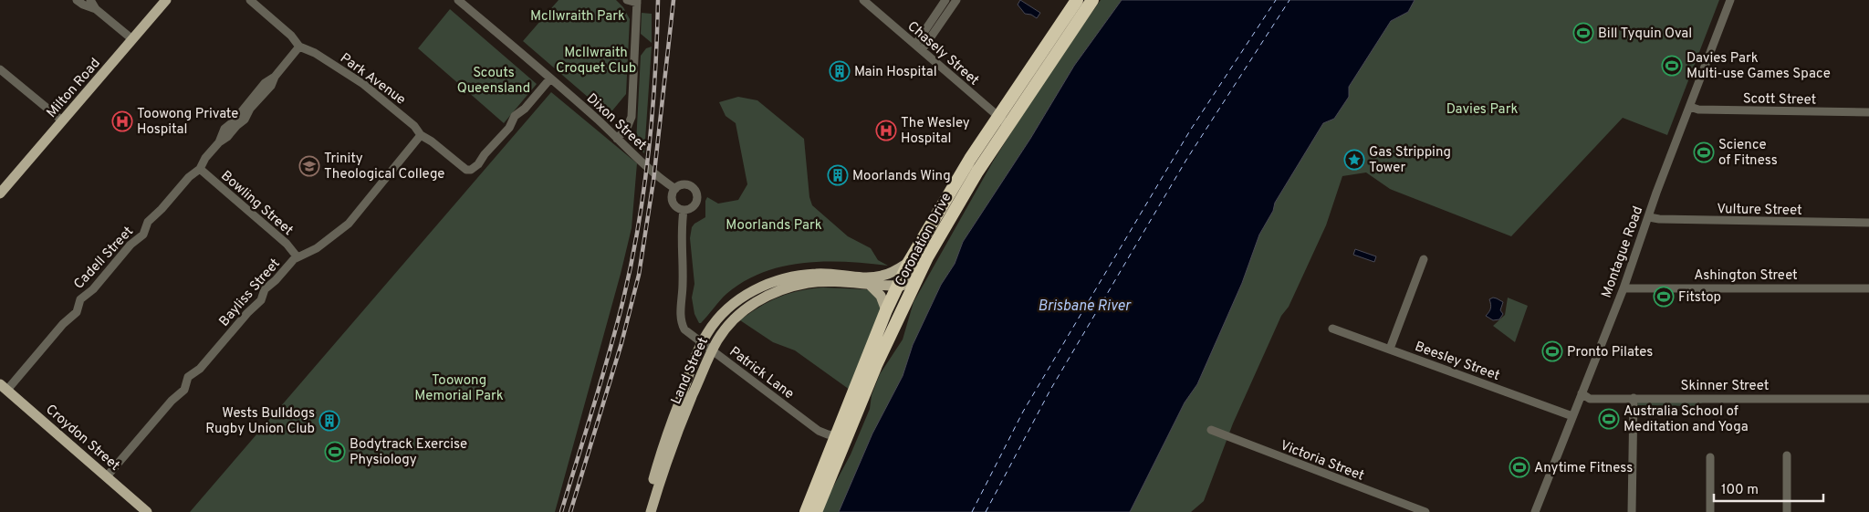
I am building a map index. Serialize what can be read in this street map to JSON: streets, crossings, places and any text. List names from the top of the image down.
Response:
{
  "streets": {
    "highway": ["Coronation Drive"],
    "main road": ["Milton Road", "Land Street", "Croydon Street"],
    "street": [
      "Chasely Street",
      "Park Avenue",
      "Scott Street",
      "Dixon Street",
      "Bowling Street",
      "Vulture Street",
      "Montague Road",
      "Cadell Street",
      "Ashington Street",
      "Bayliss Street",
      "Beesley Street",
      "Patrick Lane",
      "Skinner Street",
      "Victoria Street"
    ]
  },
  "crossings": [
    ["Chasely Street", "Coronation Drive"],
    ["Park Avenue", "Dixon Street"],
    ["Park Avenue", "Cadell Street"],
    ["Park Avenue", "Bayliss Street"],
    ["Scott Street", "Montague Road"],
    ["Dixon Street", "Patrick Lane"],
    ["Bowling Street", "Cadell Street"],
    ["Bowling Street", "Bayliss Street"],
    ["Vulture Street", "Montague Road"],
    ["Coronation Drive", "Land Street"],
    ["Coronation Drive", "Patrick Lane"],
    ["Montague Road", "Ashington Street"],
    ["Montague Road", "Beesley Street"],
    ["Montague Road", "Skinner Street"],
    ["Cadell Street", "Croydon Street"],
    ["Bayliss Street", "Croydon Street"],
    ["Land Street", "Patrick Lane"]
  ],
  "water": ["Brisbane River"],
  "parks": [
    "McIlwraith Park",
    "McIlwraith Croquet Club",
    "Scouts Queensland",
    "Davies Park",
    "Moorlands Park",
    "Toowong Memorial Park"
  ],
  "places": {
    "sports": [
      "Bill Tyquin Oval",
      "Davies Park Multi-use Games Space",
      "Science of Fitness",
      "Fitstop",
      "Pronto Pilates",
      "Australia School of Meditation and Yoga",
      "Bodytrack Exercise Physiology",
      "Anytime Fitness"
    ],
    "building": ["Main Hospital", "Moorlands Wing", "Wests Bulldogs Rugby Union Club"],
    "hospital": ["Toowong Private Hospital", "The Wesley Hospital"],
    "place": ["Gas Stripping Tower"],
    "school or university": ["Trinity Theological College"]
  },
  "scale_bar": "100 m"
}
